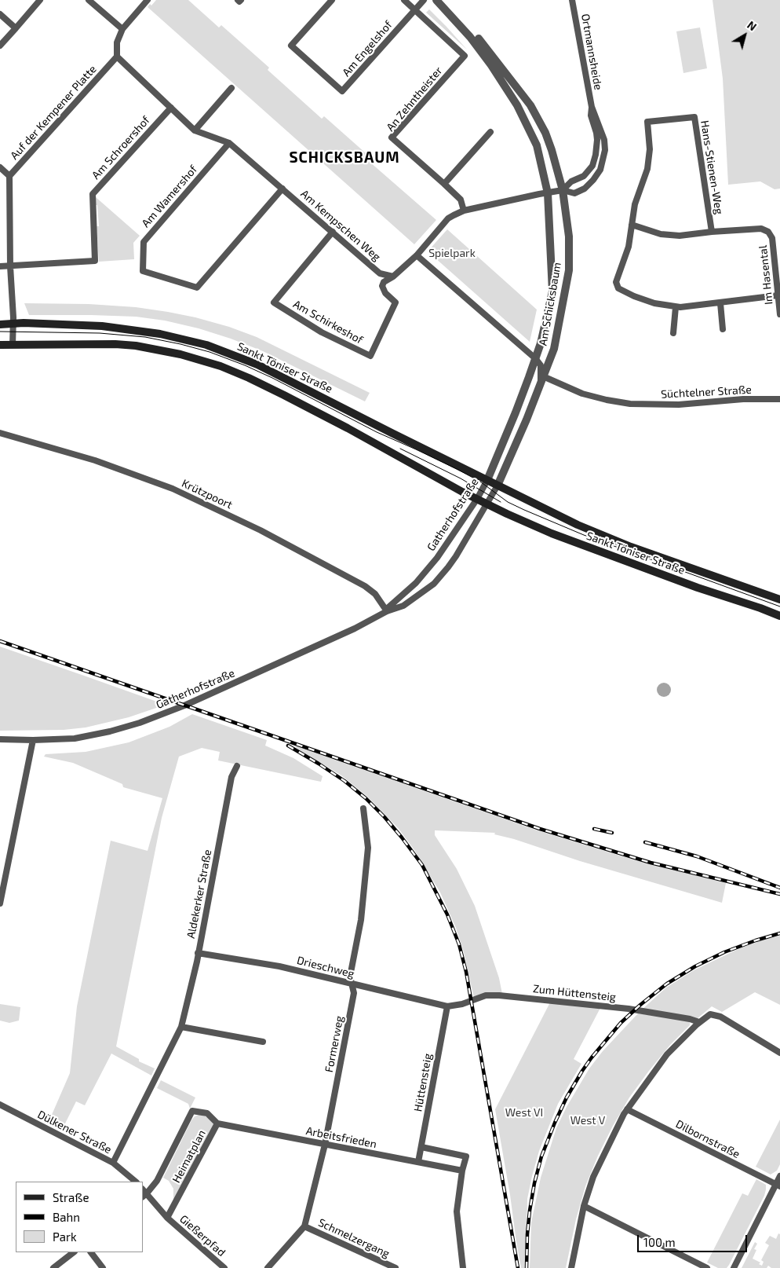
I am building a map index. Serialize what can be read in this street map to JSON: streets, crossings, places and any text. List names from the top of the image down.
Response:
{
  "streets": {
    "main road": ["Sankt Töniser Straße"],
    "street": [
      "Am Engelshof",
      "Ortmannsheide",
      "An Zehntheister",
      "Auf der Kempener Platte",
      "Am Schroershof",
      "Hans-Stienen-Weg",
      "Am Wamershof",
      "Am Kempschen Weg",
      "Im Hasental",
      "Am Schicksbaum",
      "Am Schirkeshof",
      "Süchtelner Straße",
      "Krützpoort",
      "Gatherhofstraße",
      "Aldekerker Straße",
      "Drieschweg",
      "Zum Hüttensteig",
      "Formerweg",
      "Hüttensteig",
      "Dülkener Straße",
      "Arbeitsfrieden",
      "Dilbornstraße",
      "Heimatplan",
      "Gießerpfad",
      "Schmelzergang"
    ]
  },
  "crossings": [
    ["Am Engelshof", "An Zehntheister"],
    ["Auf der Kempener Platte", "Am Schroershof"],
    ["Auf der Kempener Platte", "Am Kempschen Weg"],
    ["Auf der Kempener Platte", "Sankt Töniser Straße"],
    ["Am Schroershof", "Am Kempschen Weg"],
    ["Hans-Stienen-Weg", "Im Hasental"],
    ["Am Wamershof", "Am Kempschen Weg"],
    ["Am Kempschen Weg", "Am Schirkeshof"],
    ["Am Schicksbaum", "Sankt Töniser Straße"],
    ["Am Schicksbaum", "Süchtelner Straße"],
    ["Am Schicksbaum", "Gatherhofstraße"],
    ["Sankt Töniser Straße", "Gatherhofstraße"],
    ["Krützpoort", "Gatherhofstraße"],
    ["Aldekerker Straße", "Drieschweg"],
    ["Aldekerker Straße", "Dülkener Straße"],
    ["Drieschweg", "Zum Hüttensteig"],
    ["Drieschweg", "Formerweg"],
    ["Drieschweg", "Hüttensteig"],
    ["Zum Hüttensteig", "Hüttensteig"],
    ["Formerweg", "Arbeitsfrieden"],
    ["Formerweg", "Schmelzergang"],
    ["Hüttensteig", "Arbeitsfrieden"],
    ["Arbeitsfrieden", "Heimatplan"],
    ["Heimatplan", "Gießerpfad"]
  ],
  "districts": ["SCHICKSBAUM"],
  "parks": ["Spielpark", "West VI", "West V"],
  "legend": ["Straße", "Bahn", "Park"],
  "scale_bar": "100 m",
  "north": "top right"
}
